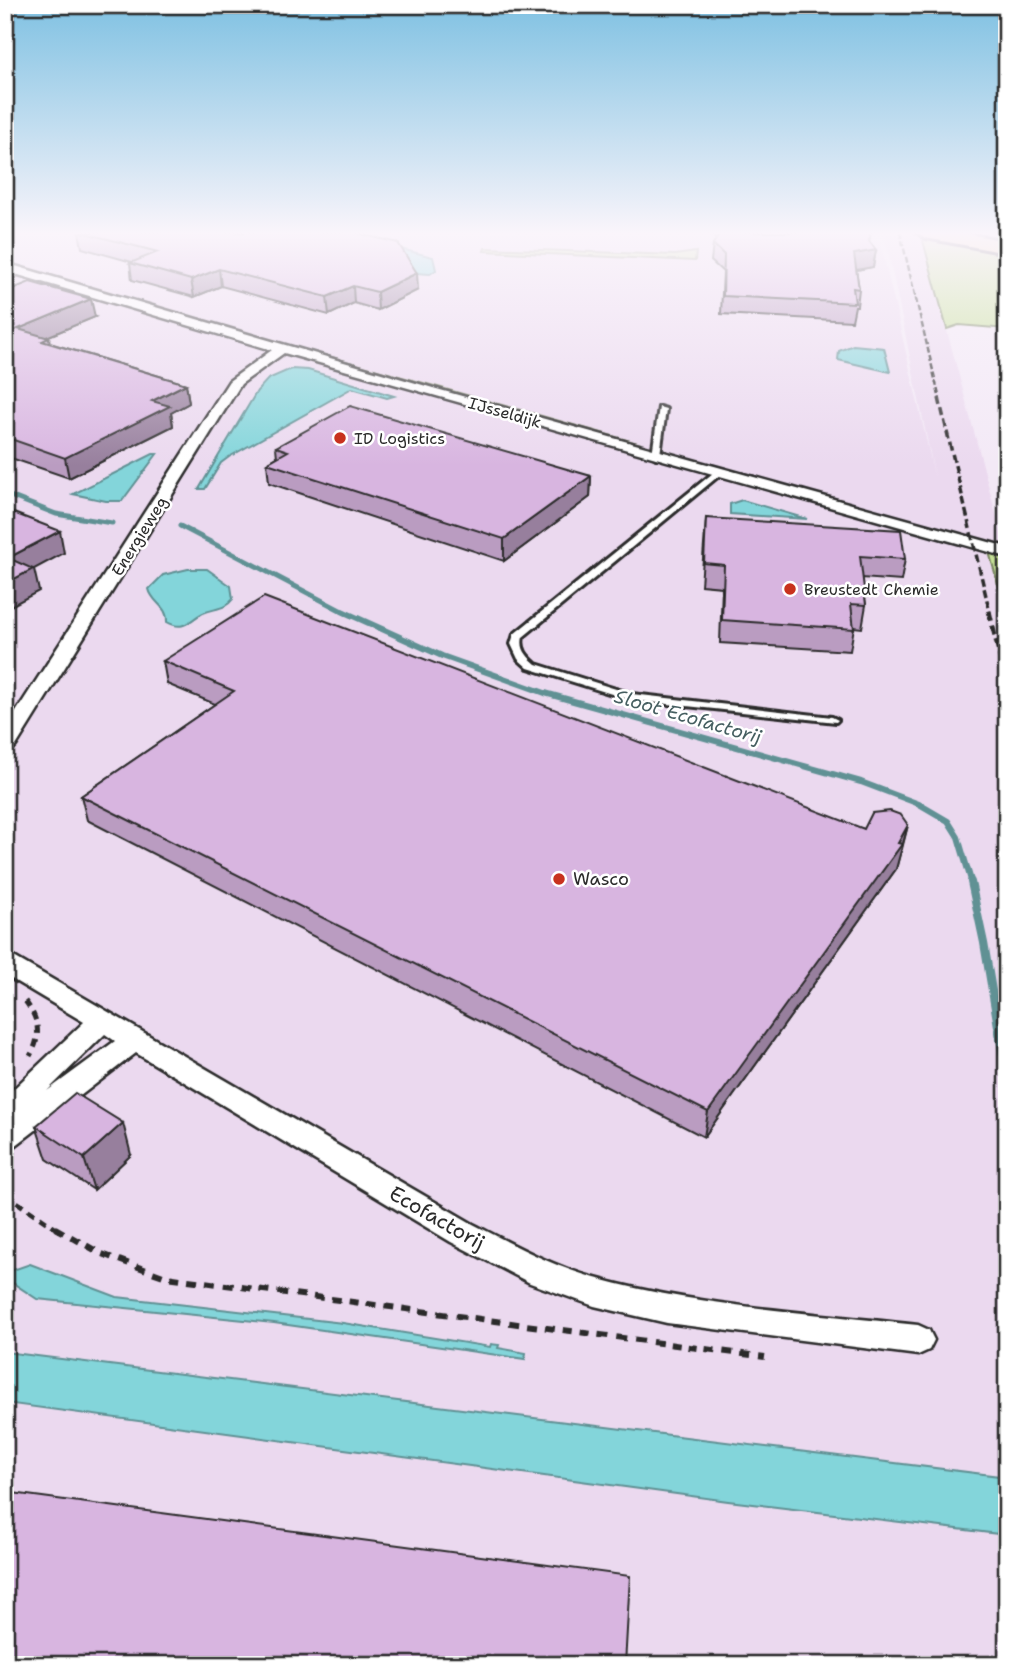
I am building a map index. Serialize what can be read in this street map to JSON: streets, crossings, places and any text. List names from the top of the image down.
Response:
{
  "streets": {
    "street": ["IJsseldijk", "Energieweg", "Ecofactorij"]
  },
  "crossings": [
    ["IJsseldijk", "Energieweg"]
  ],
  "water": ["Sloot Ecofactorij"],
  "places": ["ID Logistics", "Breustedt Chemie", "Wasco"]
}
